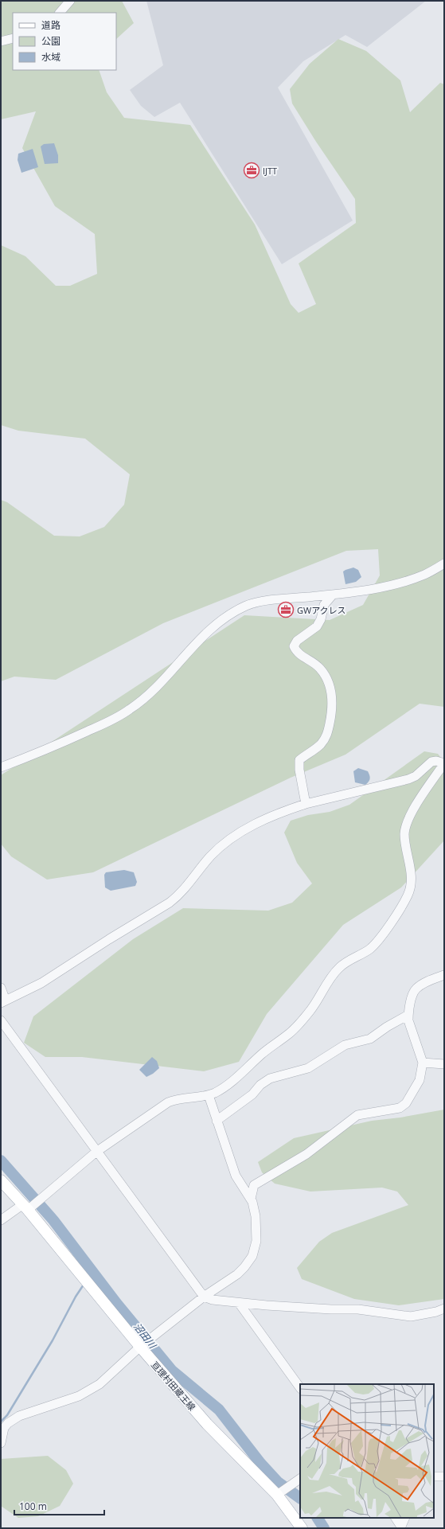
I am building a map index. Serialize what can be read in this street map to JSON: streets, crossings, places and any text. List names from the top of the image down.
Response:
{
  "streets": {
    "main road": ["亘理村田蔵王線"]
  },
  "water": ["沼田川"],
  "places": {
    "office": ["IJTT", "GWアクレス"]
  },
  "legend": ["道路", "公園", "水域"],
  "scale_bar": "100 m"
}
